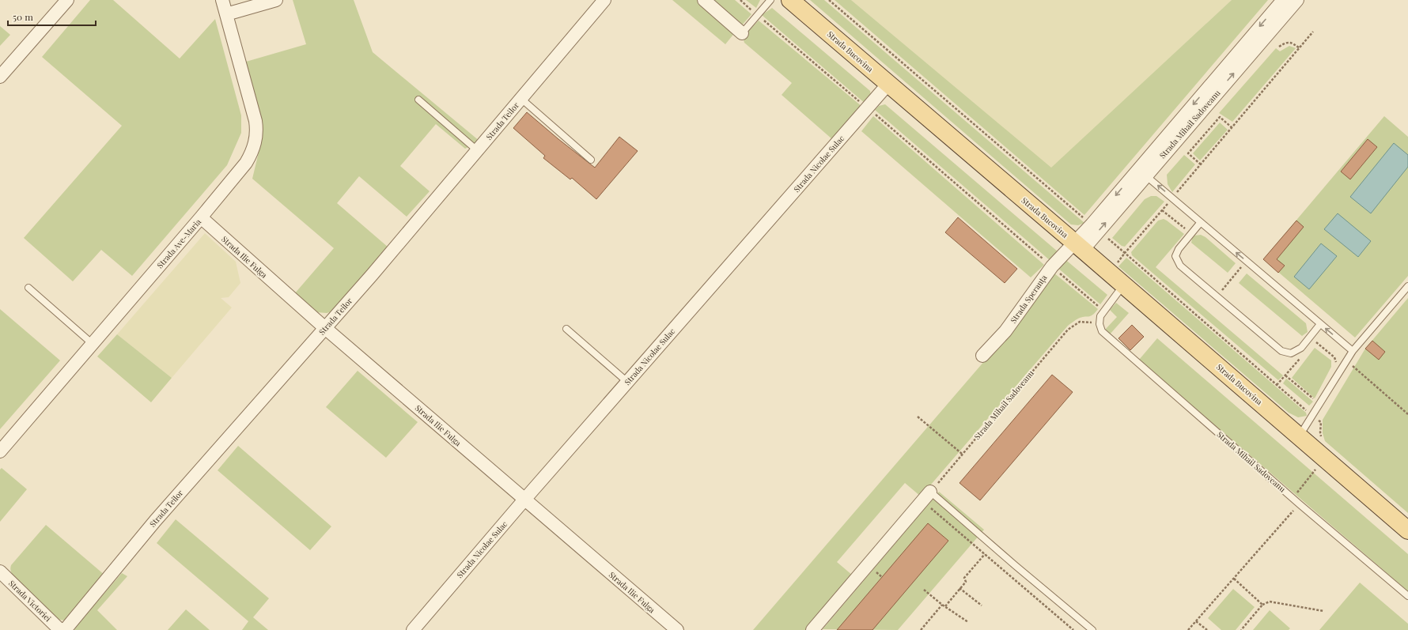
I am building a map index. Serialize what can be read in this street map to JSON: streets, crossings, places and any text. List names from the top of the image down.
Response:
{
  "streets": {
    "main road": ["Strada Bucovina"],
    "street": [
      "Strada Teilor",
      "Strada Mihail Sadoveanu",
      "Strada Nicolae Sulac",
      "Strada Ave-Maria",
      "Strada Ilie Fulga",
      "Strada Speranța",
      "Strada Victoriei"
    ]
  },
  "crossings": [
    ["Strada Bucovina", "Strada Mihail Sadoveanu"],
    ["Strada Bucovina", "Strada Nicolae Sulac"],
    ["Strada Bucovina", "Strada Speranța"],
    ["Strada Teilor", "Strada Ilie Fulga"],
    ["Strada Mihail Sadoveanu", "Strada Speranța"],
    ["Strada Nicolae Sulac", "Strada Ilie Fulga"],
    ["Strada Ave-Maria", "Strada Ilie Fulga"]
  ],
  "scale_bar": "50 m"
}
